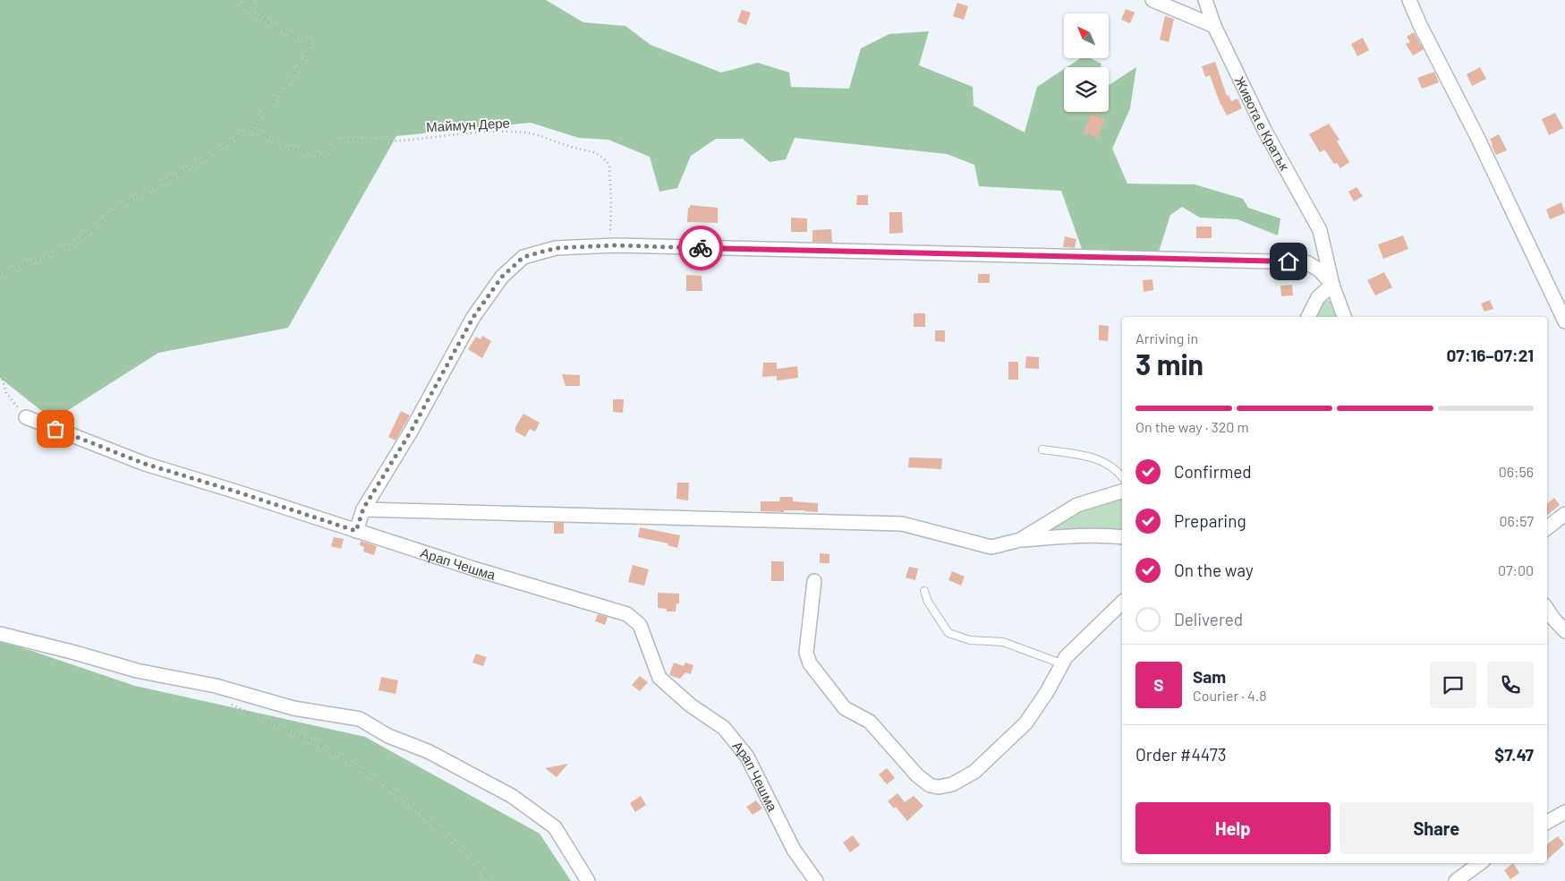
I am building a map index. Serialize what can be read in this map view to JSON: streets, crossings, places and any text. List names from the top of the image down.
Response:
{
  "streets": {
    "street": ["Живота е Кратък", "Арап Чешма"],
    "path": ["Маймун Дере"]
  },
  "north": "top left",
  "page": {
    "heading": ["3 min", "Arriving in", "07:16–07:21"],
    "panel": [
      "Sam",
      "Courier · 4.8",
      "Order #4473",
      "$7.47"
    ],
    "bar": "On the way · 320 m",
    "list": [
      ["Confirmed", "06:56"],
      ["Preparing", "06:57"],
      ["On the way", "07:00"],
      "Delivered"
    ],
    "round": "S",
    "buttons": ["Help", "Share"]
  }
}
